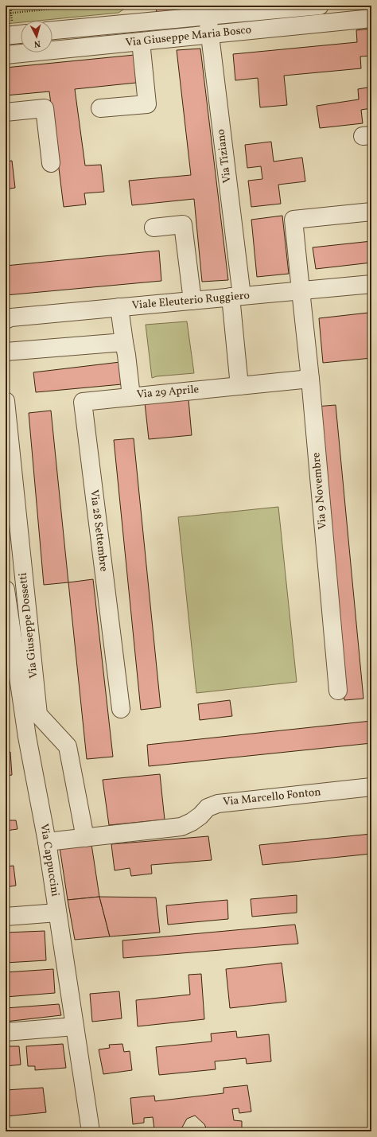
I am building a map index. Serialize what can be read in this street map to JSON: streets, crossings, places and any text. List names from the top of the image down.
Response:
{
  "streets": {
    "street": [
      "Via Giuseppe Maria Bosco",
      "Via Tiziano",
      "Viale Eleuterio Ruggiero",
      "Via 29 Aprile",
      "Via 9 Novembre",
      "Via 28 Settembre",
      "Via Giuseppe Dossetti",
      "Via Marcello Fonton",
      "Via Cappuccini"
    ]
  },
  "crossings": [
    ["Via Giuseppe Maria Bosco", "Via Tiziano"],
    ["Via Tiziano", "Viale Eleuterio Ruggiero"],
    ["Viale Eleuterio Ruggiero", "Via 9 Novembre"],
    ["Via 29 Aprile", "Via 9 Novembre"],
    ["Via 29 Aprile", "Via 28 Settembre"],
    ["Via Giuseppe Dossetti", "Via Marcello Fonton"],
    ["Via Marcello Fonton", "Via Cappuccini"]
  ],
  "north": "bottom"
}
